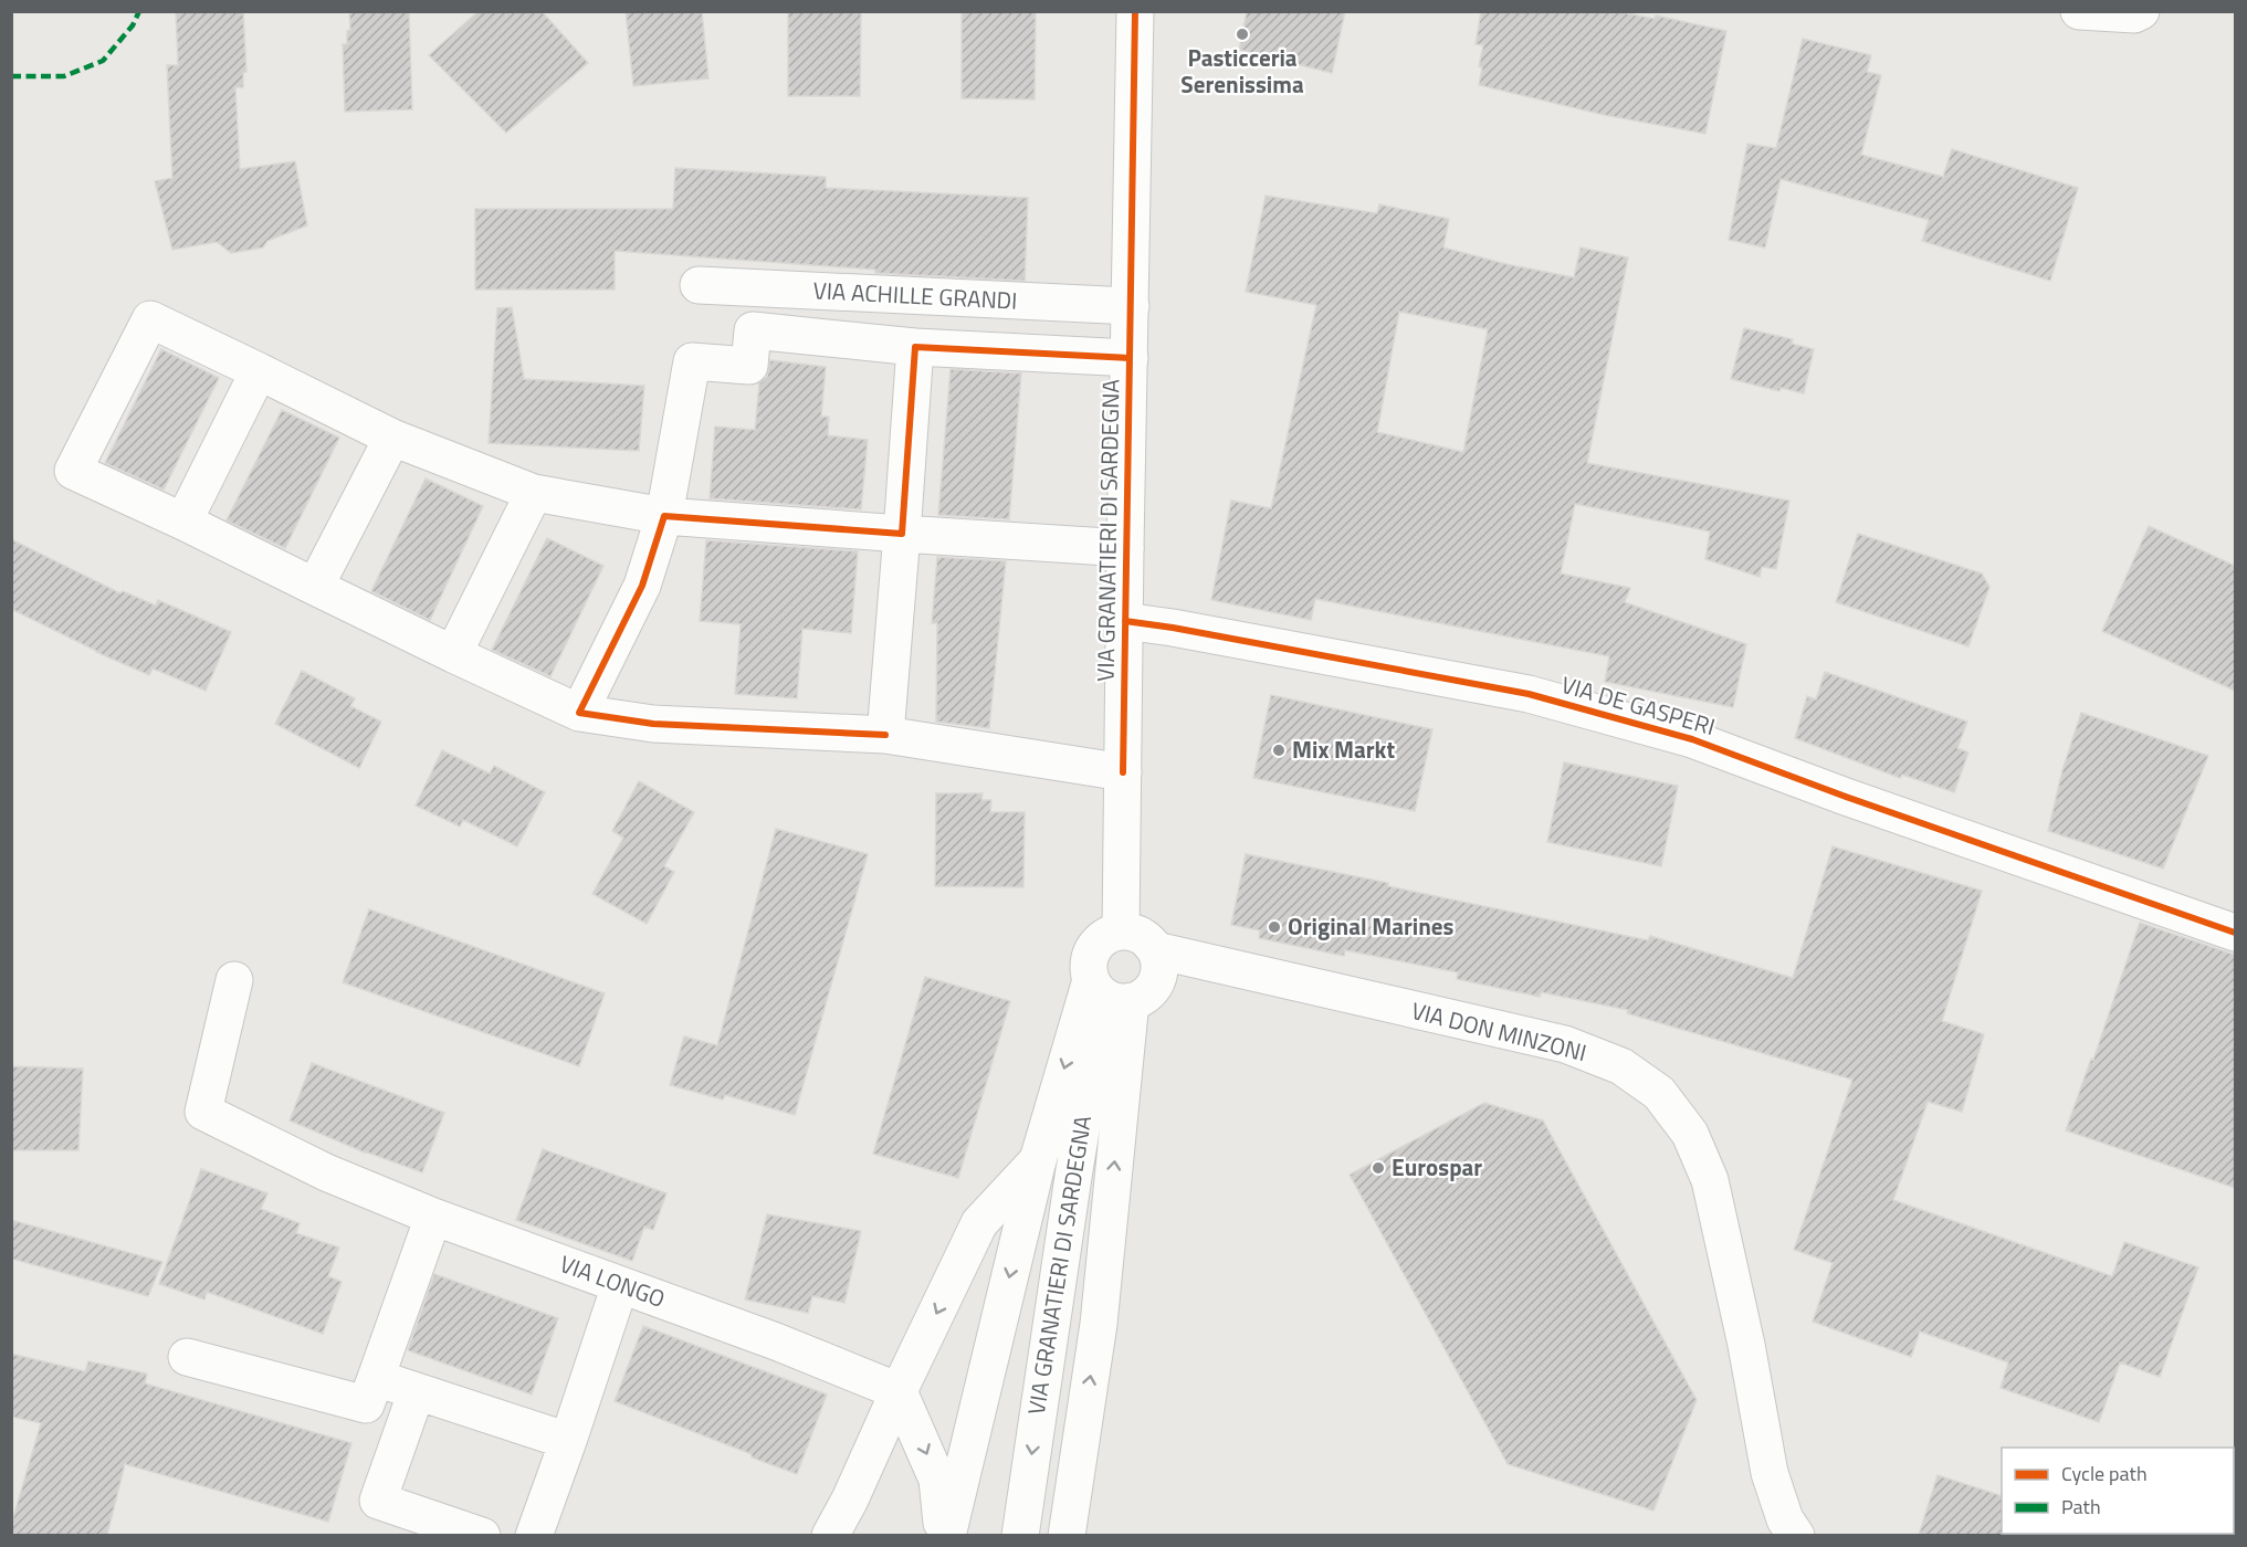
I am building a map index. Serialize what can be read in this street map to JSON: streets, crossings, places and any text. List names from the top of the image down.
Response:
{
  "streets": {
    "street": [
      "VIA ACHILLE GRANDI",
      "VIA GRANATIERI DI SARDEGNA",
      "VIA DE GASPERI",
      "VIA DON MINZONI",
      "VIA LONGO"
    ]
  },
  "crossings": [
    ["VIA ACHILLE GRANDI", "VIA GRANATIERI DI SARDEGNA"],
    ["VIA GRANATIERI DI SARDEGNA", "VIA DE GASPERI"],
    ["VIA GRANATIERI DI SARDEGNA", "VIA DON MINZONI"]
  ],
  "places": [
    "Pasticceria Serenissima",
    "Mix Markt",
    "Original Marines",
    "Eurospar"
  ],
  "legend": ["Cycle path", "Path"]
}
